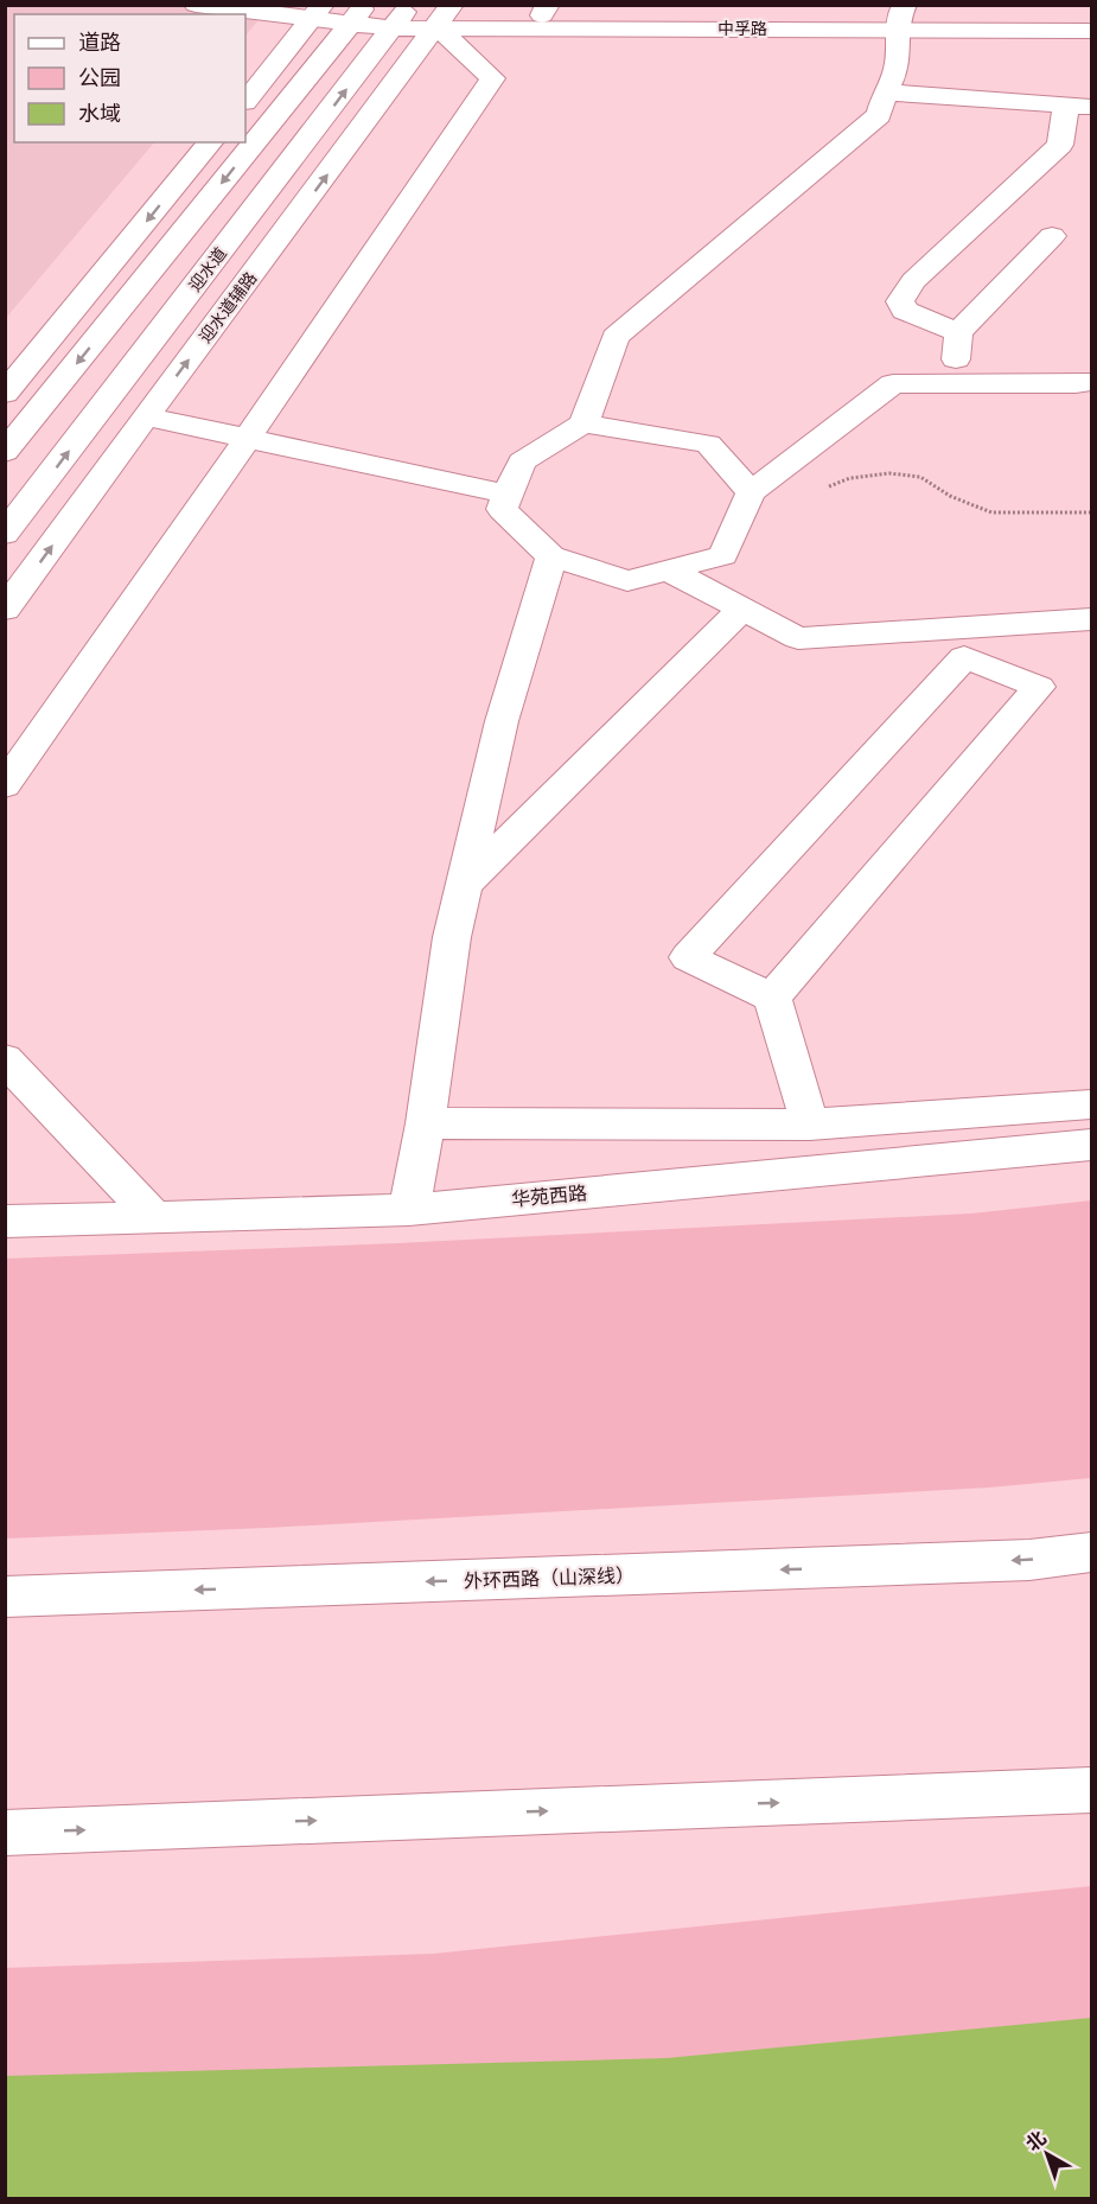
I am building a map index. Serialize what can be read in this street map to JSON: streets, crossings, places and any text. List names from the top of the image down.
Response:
{
  "streets": {
    "main road": [
      "中孚路",
      "迎水道",
      "迎水道辅路",
      "华苑西路",
      "外环西路（山深线）"
    ]
  },
  "crossings": [
    ["中孚路", "迎水道"],
    ["中孚路", "迎水道辅路"],
    ["迎水道", "迎水道辅路"]
  ],
  "legend": ["道路", "公园", "水域"],
  "north": "top left"
}
